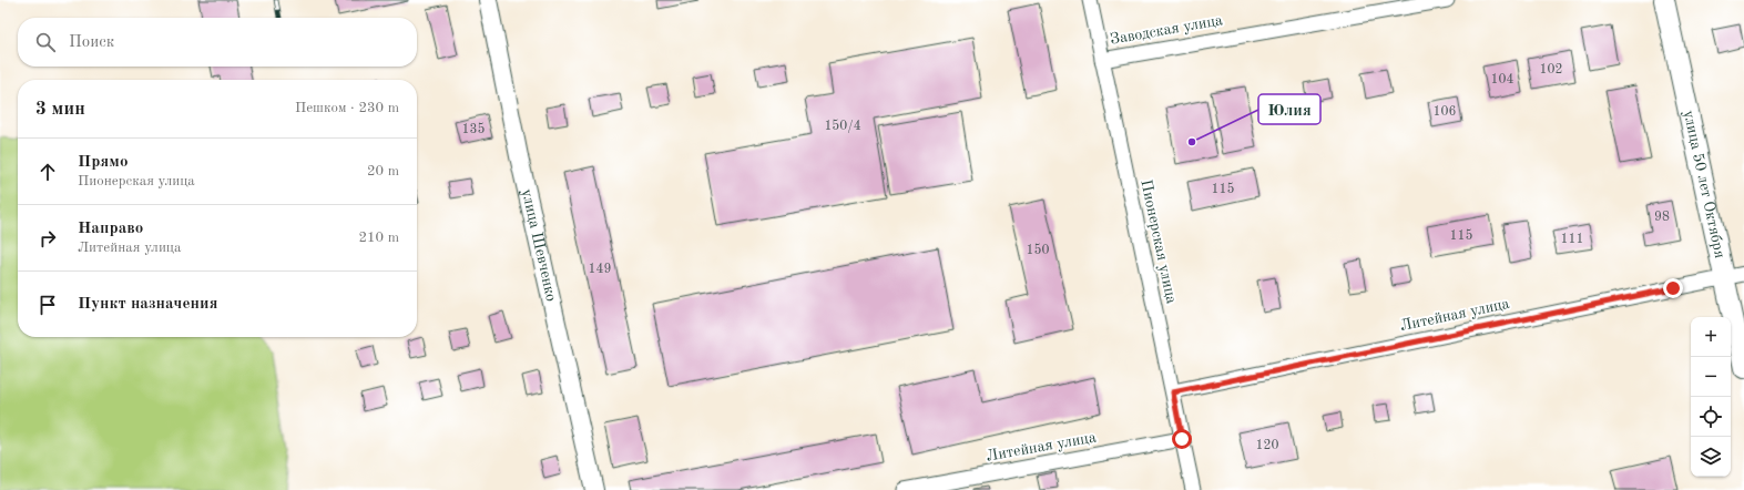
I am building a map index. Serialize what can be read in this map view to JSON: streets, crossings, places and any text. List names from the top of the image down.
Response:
{
  "streets": {
    "main road": ["улица 50 лет Октября"],
    "street": [
      "Заводская улица",
      "Пионерская улица",
      "улица Шевченко",
      "Литейная улица"
    ]
  },
  "crossings": [
    ["Заводская улица", "Пионерская улица"],
    ["улица 50 лет Октября", "Литейная улица"],
    ["Пионерская улица", "Литейная улица"]
  ],
  "places": ["Юлия"],
  "house_numbers": [
    "102",
    "104",
    "106",
    "150/4",
    "135",
    "115",
    "98",
    "115",
    "111",
    "150",
    "149",
    "120"
  ],
  "page": {
    "search": "Поиск",
    "heading": ["3 мин", "Пешком · 230 m"],
    "list": [
      ["Прямо", "Пионерская улица", "20 m"],
      ["Направо", "Литейная улица", "210 m"],
      "Пункт назначения"
    ],
    "map_buttons": ["+", "−"]
  }
}
